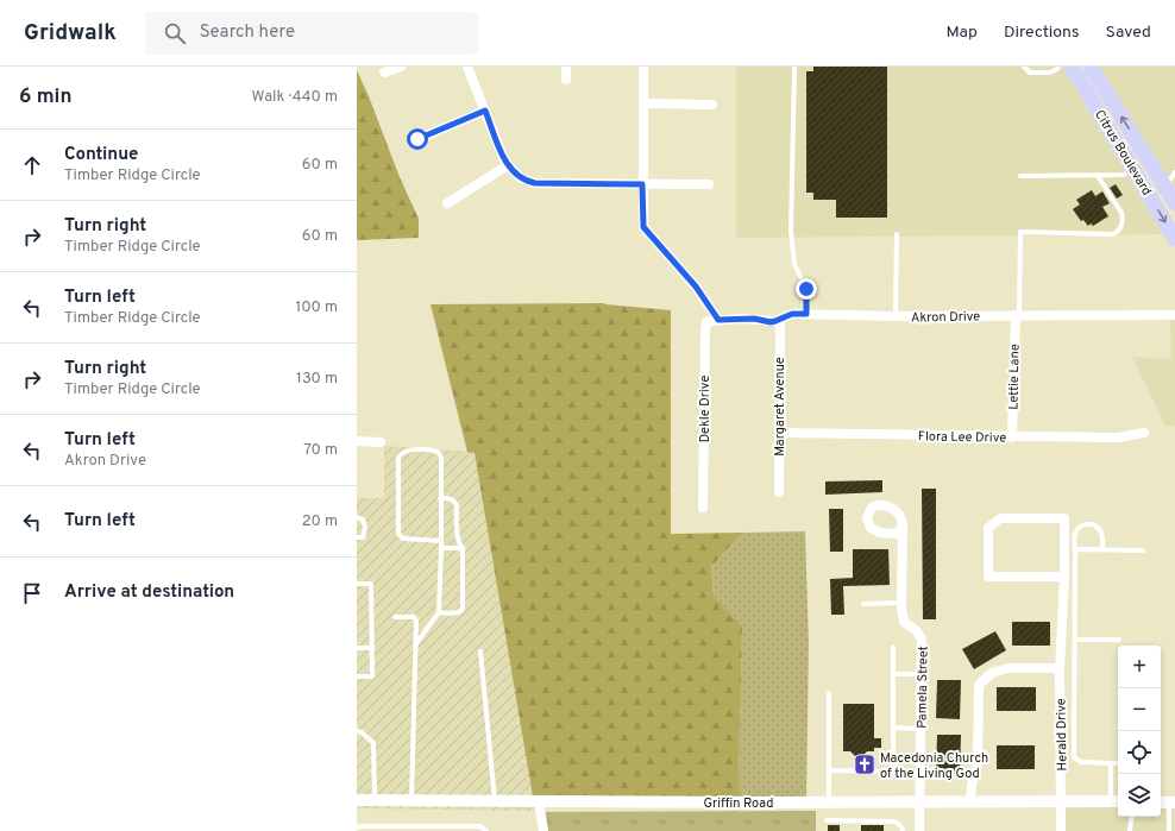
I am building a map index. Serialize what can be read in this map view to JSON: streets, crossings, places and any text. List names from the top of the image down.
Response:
{
  "streets": {
    "highway": ["Citrus Boulevard"],
    "street": [
      "Akron Drive",
      "Lettie Lane",
      "Margaret Avenue",
      "Dekle Drive",
      "Flora Lee Drive",
      "Pamela Street",
      "Herald Drive",
      "Griffin Road"
    ]
  },
  "crossings": [
    ["Akron Drive", "Lettie Lane"],
    ["Akron Drive", "Margaret Avenue"],
    ["Akron Drive", "Dekle Drive"],
    ["Lettie Lane", "Flora Lee Drive"],
    ["Margaret Avenue", "Flora Lee Drive"],
    ["Pamela Street", "Griffin Road"],
    ["Herald Drive", "Griffin Road"]
  ],
  "places": {
    "church": ["Macedonia Church of the Living God"]
  },
  "page": {
    "header": "Gridwalk",
    "search": "Search here",
    "nav": ["Map", "Directions", "Saved"],
    "heading": ["6 min", "Walk · 440 m"],
    "list": [
      ["Continue", "Timber Ridge Circle", "60 m"],
      ["Turn right", "Timber Ridge Circle", "60 m"],
      ["Turn left", "Timber Ridge Circle", "100 m"],
      ["Turn right", "Timber Ridge Circle", "130 m"],
      ["Turn left", "Akron Drive", "70 m"],
      ["Turn left", "20 m"],
      "Arrive at destination"
    ],
    "map_buttons": ["+", "−"]
  }
}
